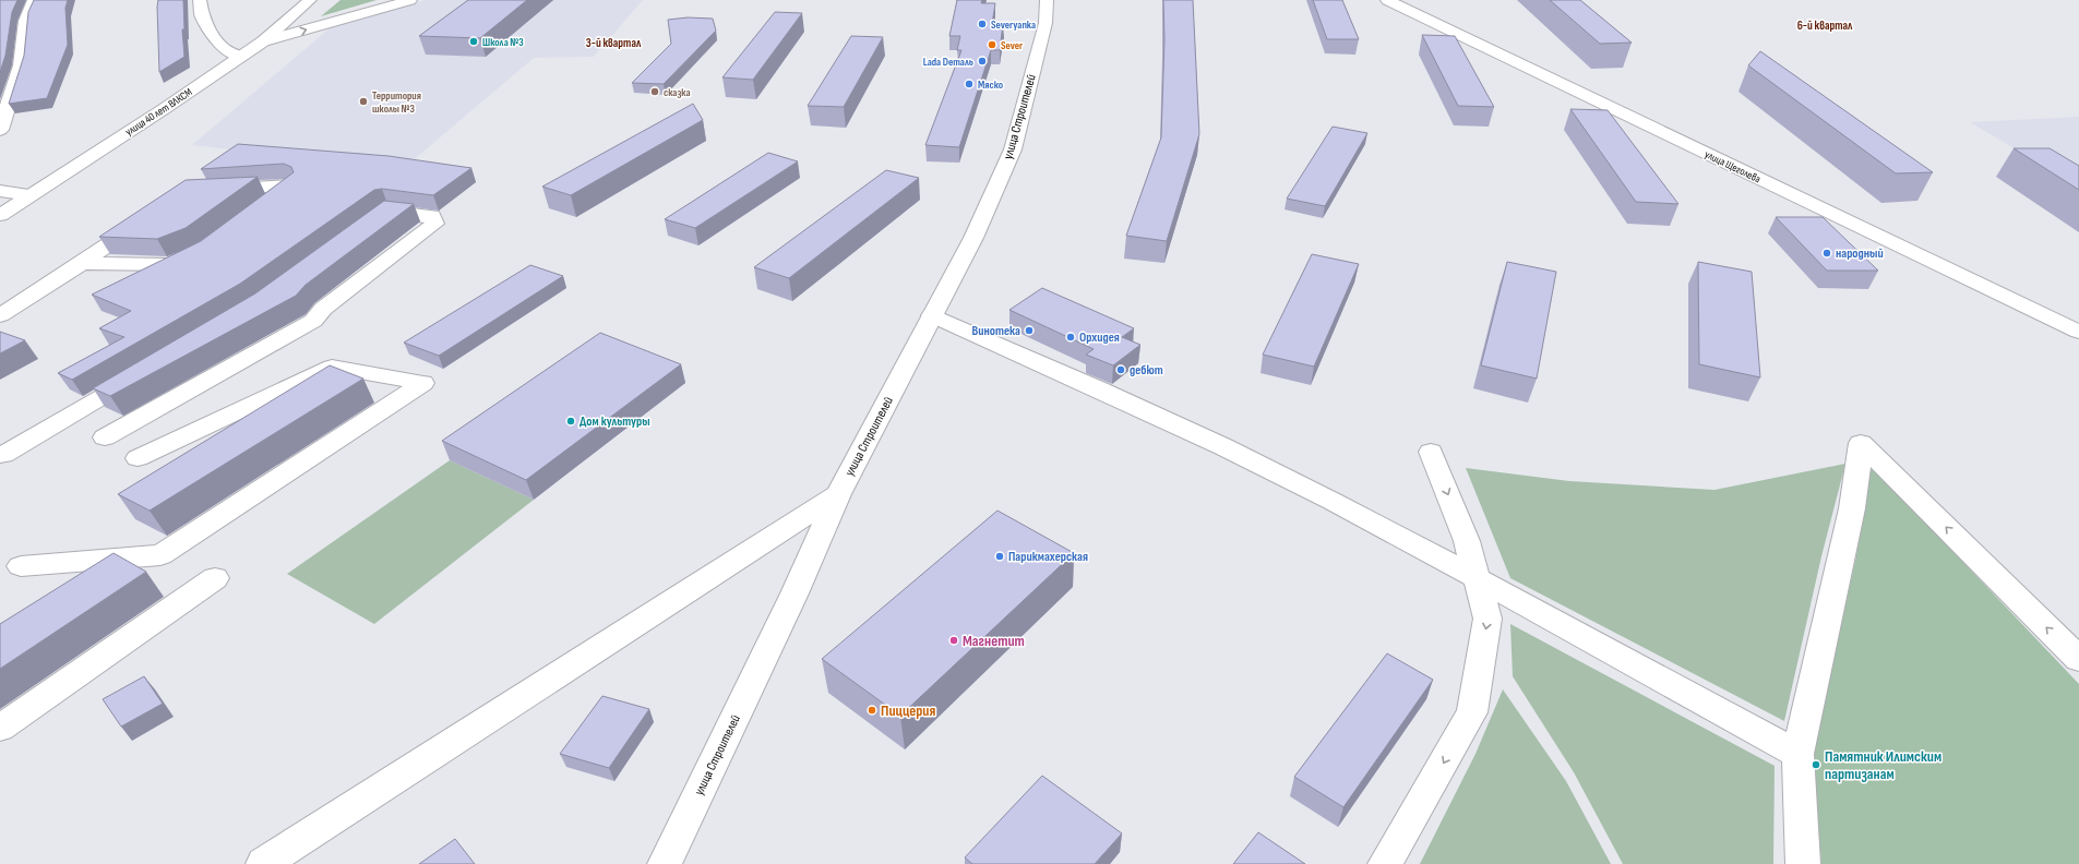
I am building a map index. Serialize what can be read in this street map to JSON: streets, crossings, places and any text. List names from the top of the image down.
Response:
{
  "streets": {
    "street": ["улица 40 лет ВЛКСМ", "улица Строителей", "улица Щеголева"]
  },
  "districts": ["6-й квартал", "3-й квартал"],
  "places": [
    "Severyanka",
    "Школа №3",
    "Sever",
    "Lada Dеталь",
    "Мяско",
    "сказка",
    "Территория школы №3",
    "народный",
    "Винотека",
    "Орхидея",
    "дебют",
    "Дом культуры",
    "Парикмахерская",
    "Магнетит",
    "Пиццерия",
    "Памятник Илимским партизанам"
  ]
}
